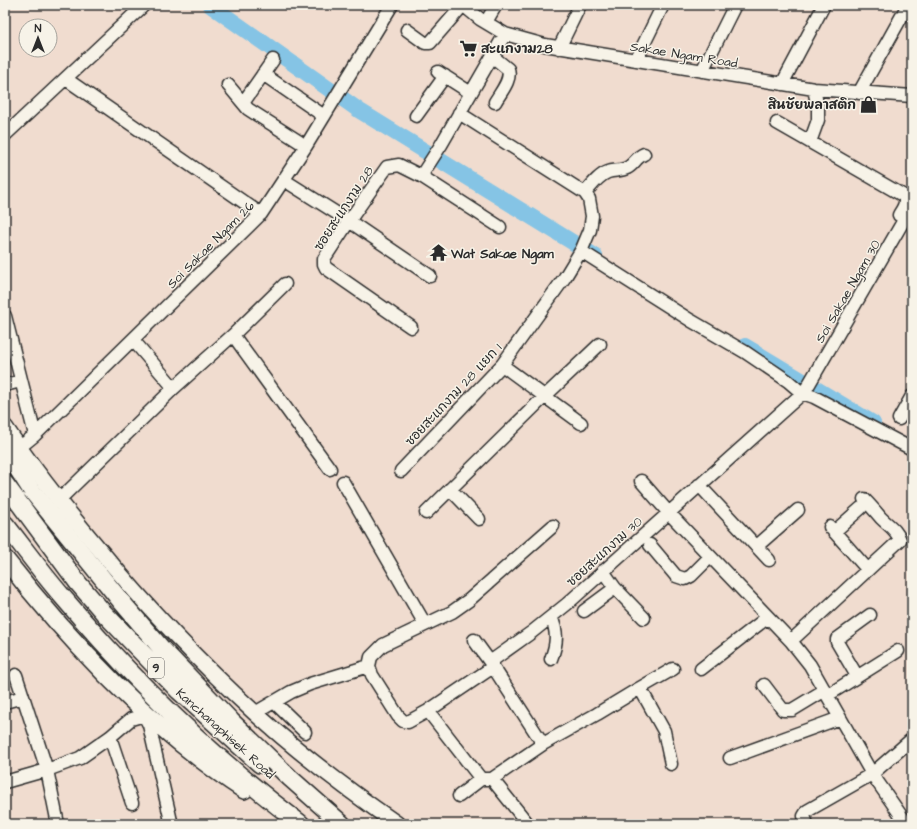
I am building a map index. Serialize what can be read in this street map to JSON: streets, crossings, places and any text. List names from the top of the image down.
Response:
{
  "streets": {
    "highway": ["9", "Kanchanaphisek Road"],
    "street": [
      "Sakae Ngam Road",
      "ซอยสะแกงาม 28",
      "Soi Sakae Ngam 26",
      "Soi Sakae Ngam 30",
      "ซอยสะแกงาม 28 แยก 1",
      "ซอยสะแกงาม 30"
    ]
  },
  "crossings": [
    ["Soi Sakae Ngam 30", "ซอยสะแกงาม 30"]
  ],
  "places": {
    "supermarket": ["สะแกงาม28"],
    "shop": ["สินชัยพลาสติก"],
    "temple": ["Wat Sakae Ngam"]
  },
  "north": "top"
}
